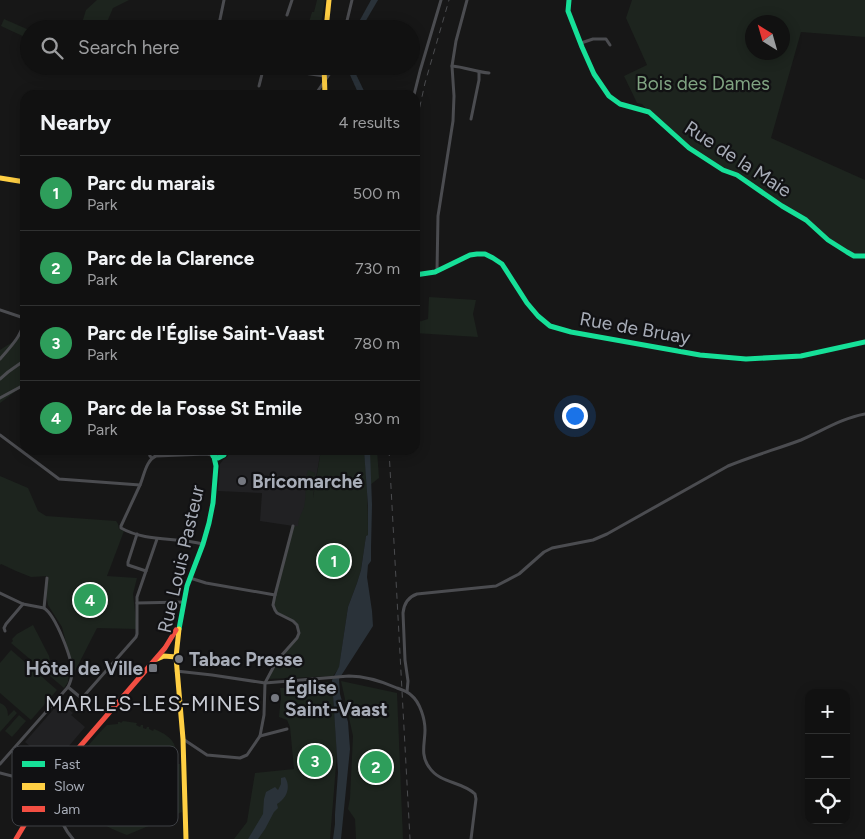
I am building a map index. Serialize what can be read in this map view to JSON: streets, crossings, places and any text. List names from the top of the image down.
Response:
{
  "streets": {
    "main road": ["Rue de la Maie", "Rue de Bruay", "Rue Louis Pasteur"]
  },
  "districts": ["MARLES-LES-MINES"],
  "parks": ["Bois des Dames"],
  "places": {
    "other": ["Bricomarché", "Tabac Presse", "Église Saint-Vaast"],
    "transit": ["Hôtel de Ville"]
  },
  "legend": ["Fast", "Slow", "Jam"],
  "north": "top left",
  "page": {
    "search": "Search here",
    "heading": ["Nearby", "4 results"],
    "list": [
      {
        "mark": "1",
        "name": "Parc du marais",
        "note": "Park",
        "value": "500 m"
      },
      {
        "mark": "2",
        "name": "Parc de la Clarence",
        "note": "Park",
        "value": "730 m"
      },
      {
        "mark": "3",
        "name": "Parc de l'Église Saint-Vaast",
        "note": "Park",
        "value": "780 m"
      },
      {
        "mark": "4",
        "name": "Parc de la Fosse St Emile",
        "note": "Park",
        "value": "930 m"
      }
    ],
    "pins": [
      "1",
      "4",
      "3",
      "2"
    ],
    "map_buttons": ["+", "−"]
  }
}
